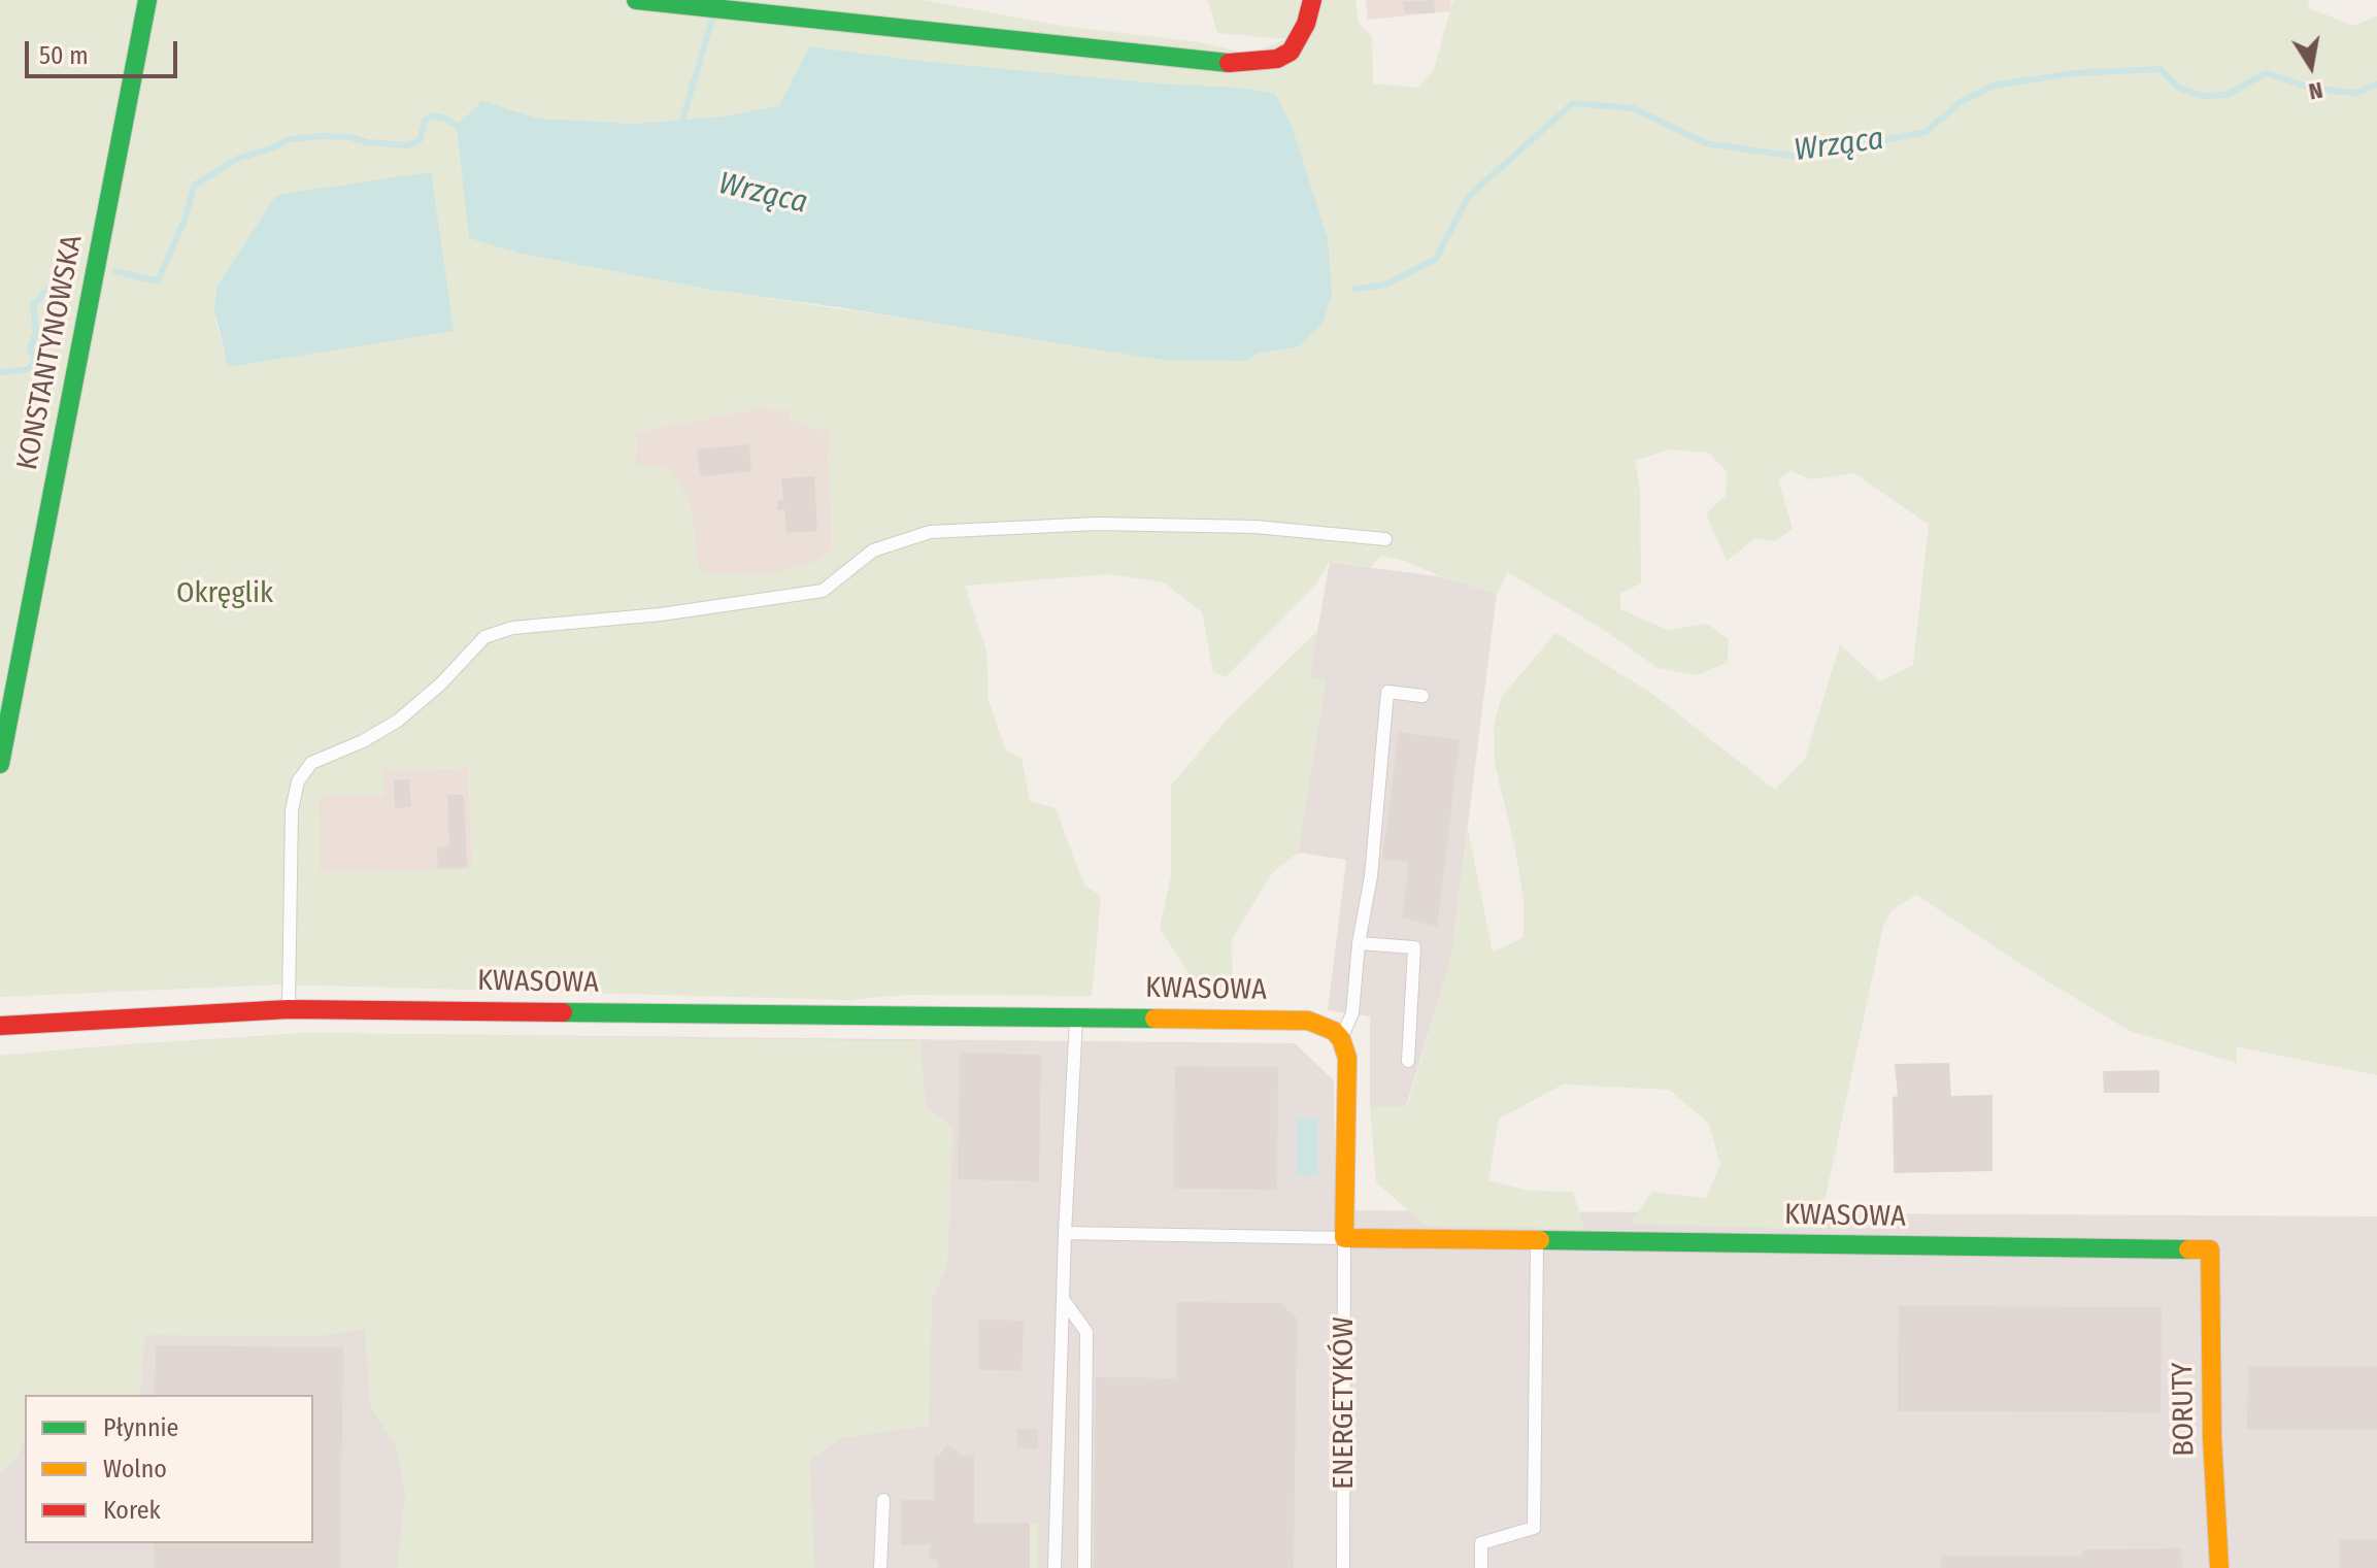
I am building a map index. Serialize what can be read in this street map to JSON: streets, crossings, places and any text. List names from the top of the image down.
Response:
{
  "streets": {
    "street": ["KONSTANTYNOWSKA", "KWASOWA", "BORUTY"],
    "lane": ["ENERGETYKÓW"]
  },
  "crossings": [
    ["KWASOWA", "ENERGETYKÓW"],
    ["KWASOWA", "BORUTY"]
  ],
  "water": ["Wrząca"],
  "parks": ["Okręglik"],
  "legend": ["Płynnie", "Wolno", "Korek"],
  "scale_bar": "50 m",
  "north": "bottom"
}
